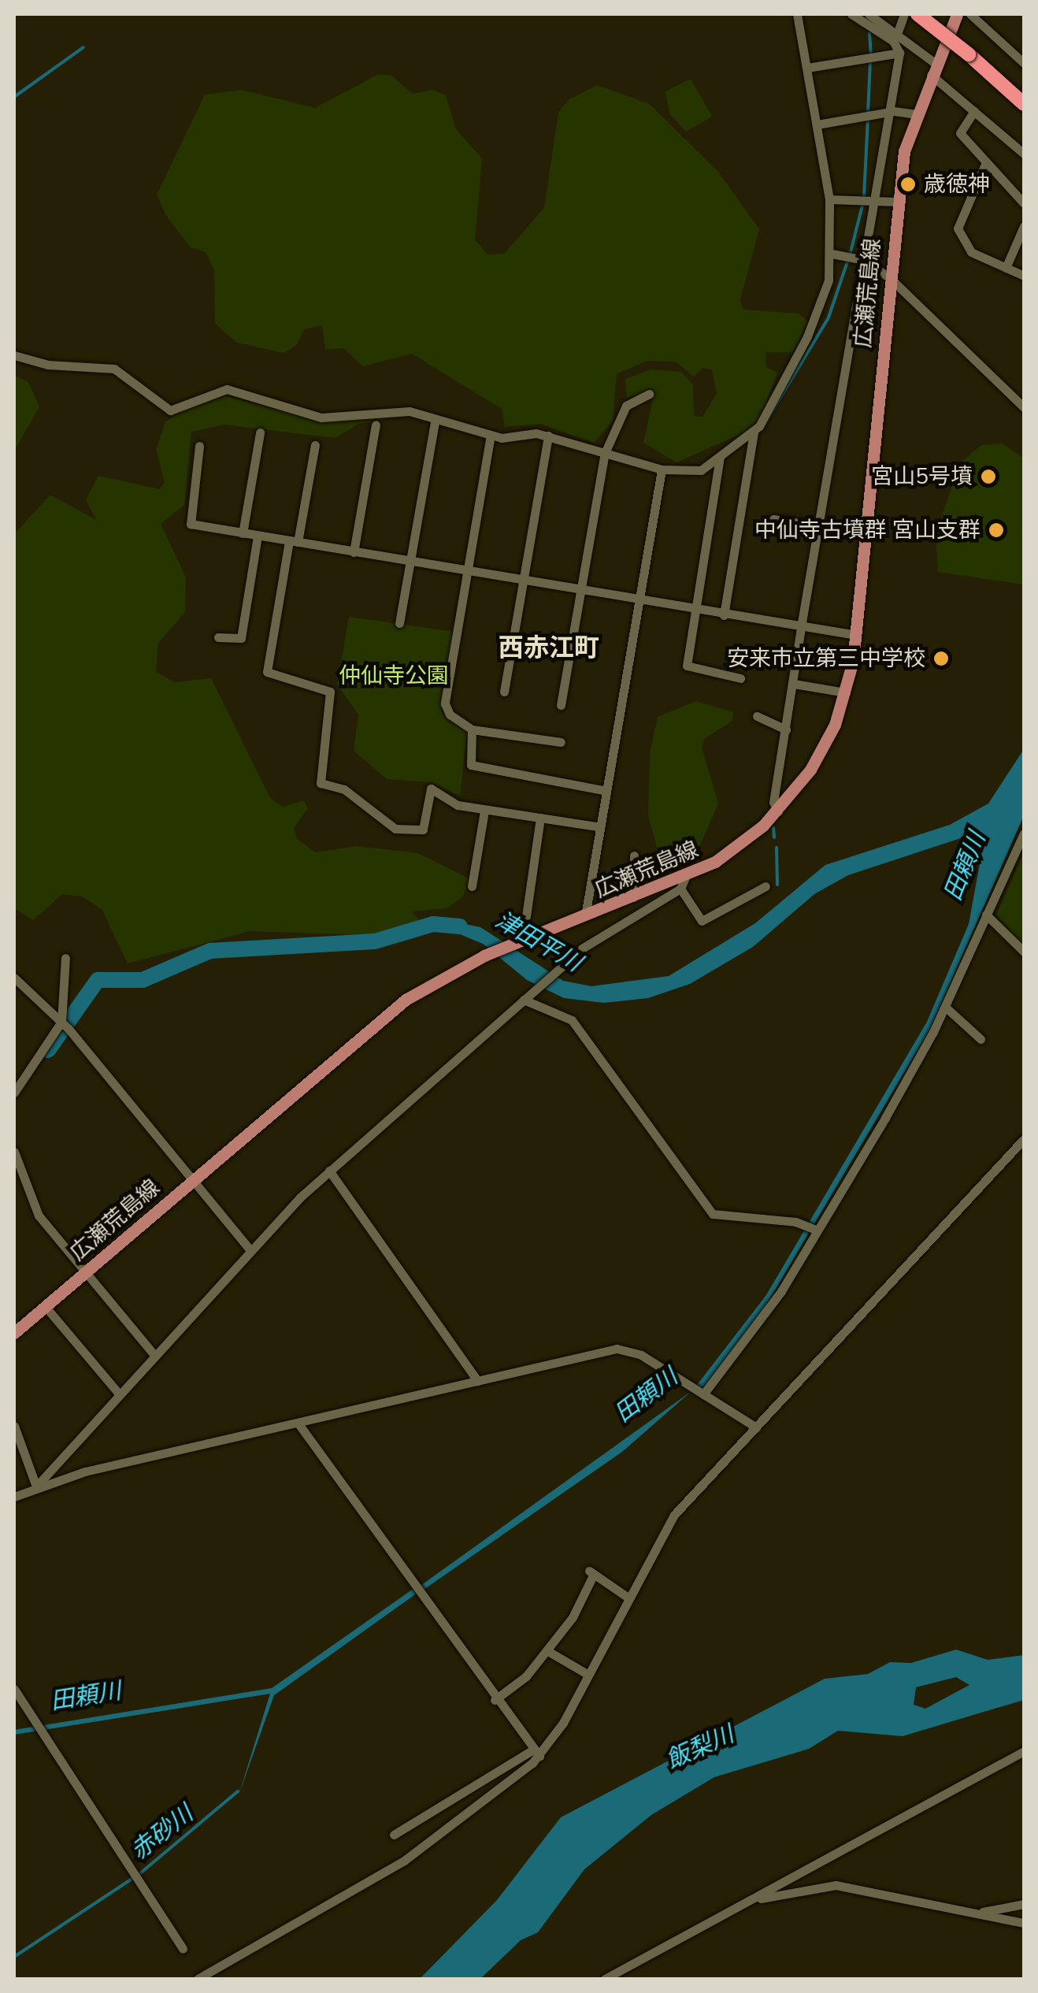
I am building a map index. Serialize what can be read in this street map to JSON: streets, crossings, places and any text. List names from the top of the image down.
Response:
{
  "streets": {
    "main road": ["広瀬荒島線"]
  },
  "districts": ["西赤江町"],
  "water": [
    "田頼川",
    "津田平川",
    "飯梨川",
    "赤砂川"
  ],
  "parks": ["仲仙寺公園"],
  "places": [
    "歳徳神",
    "宮山5号墳",
    "中仙寺古墳群 宮山支群",
    "安来市立第三中学校"
  ]
}
